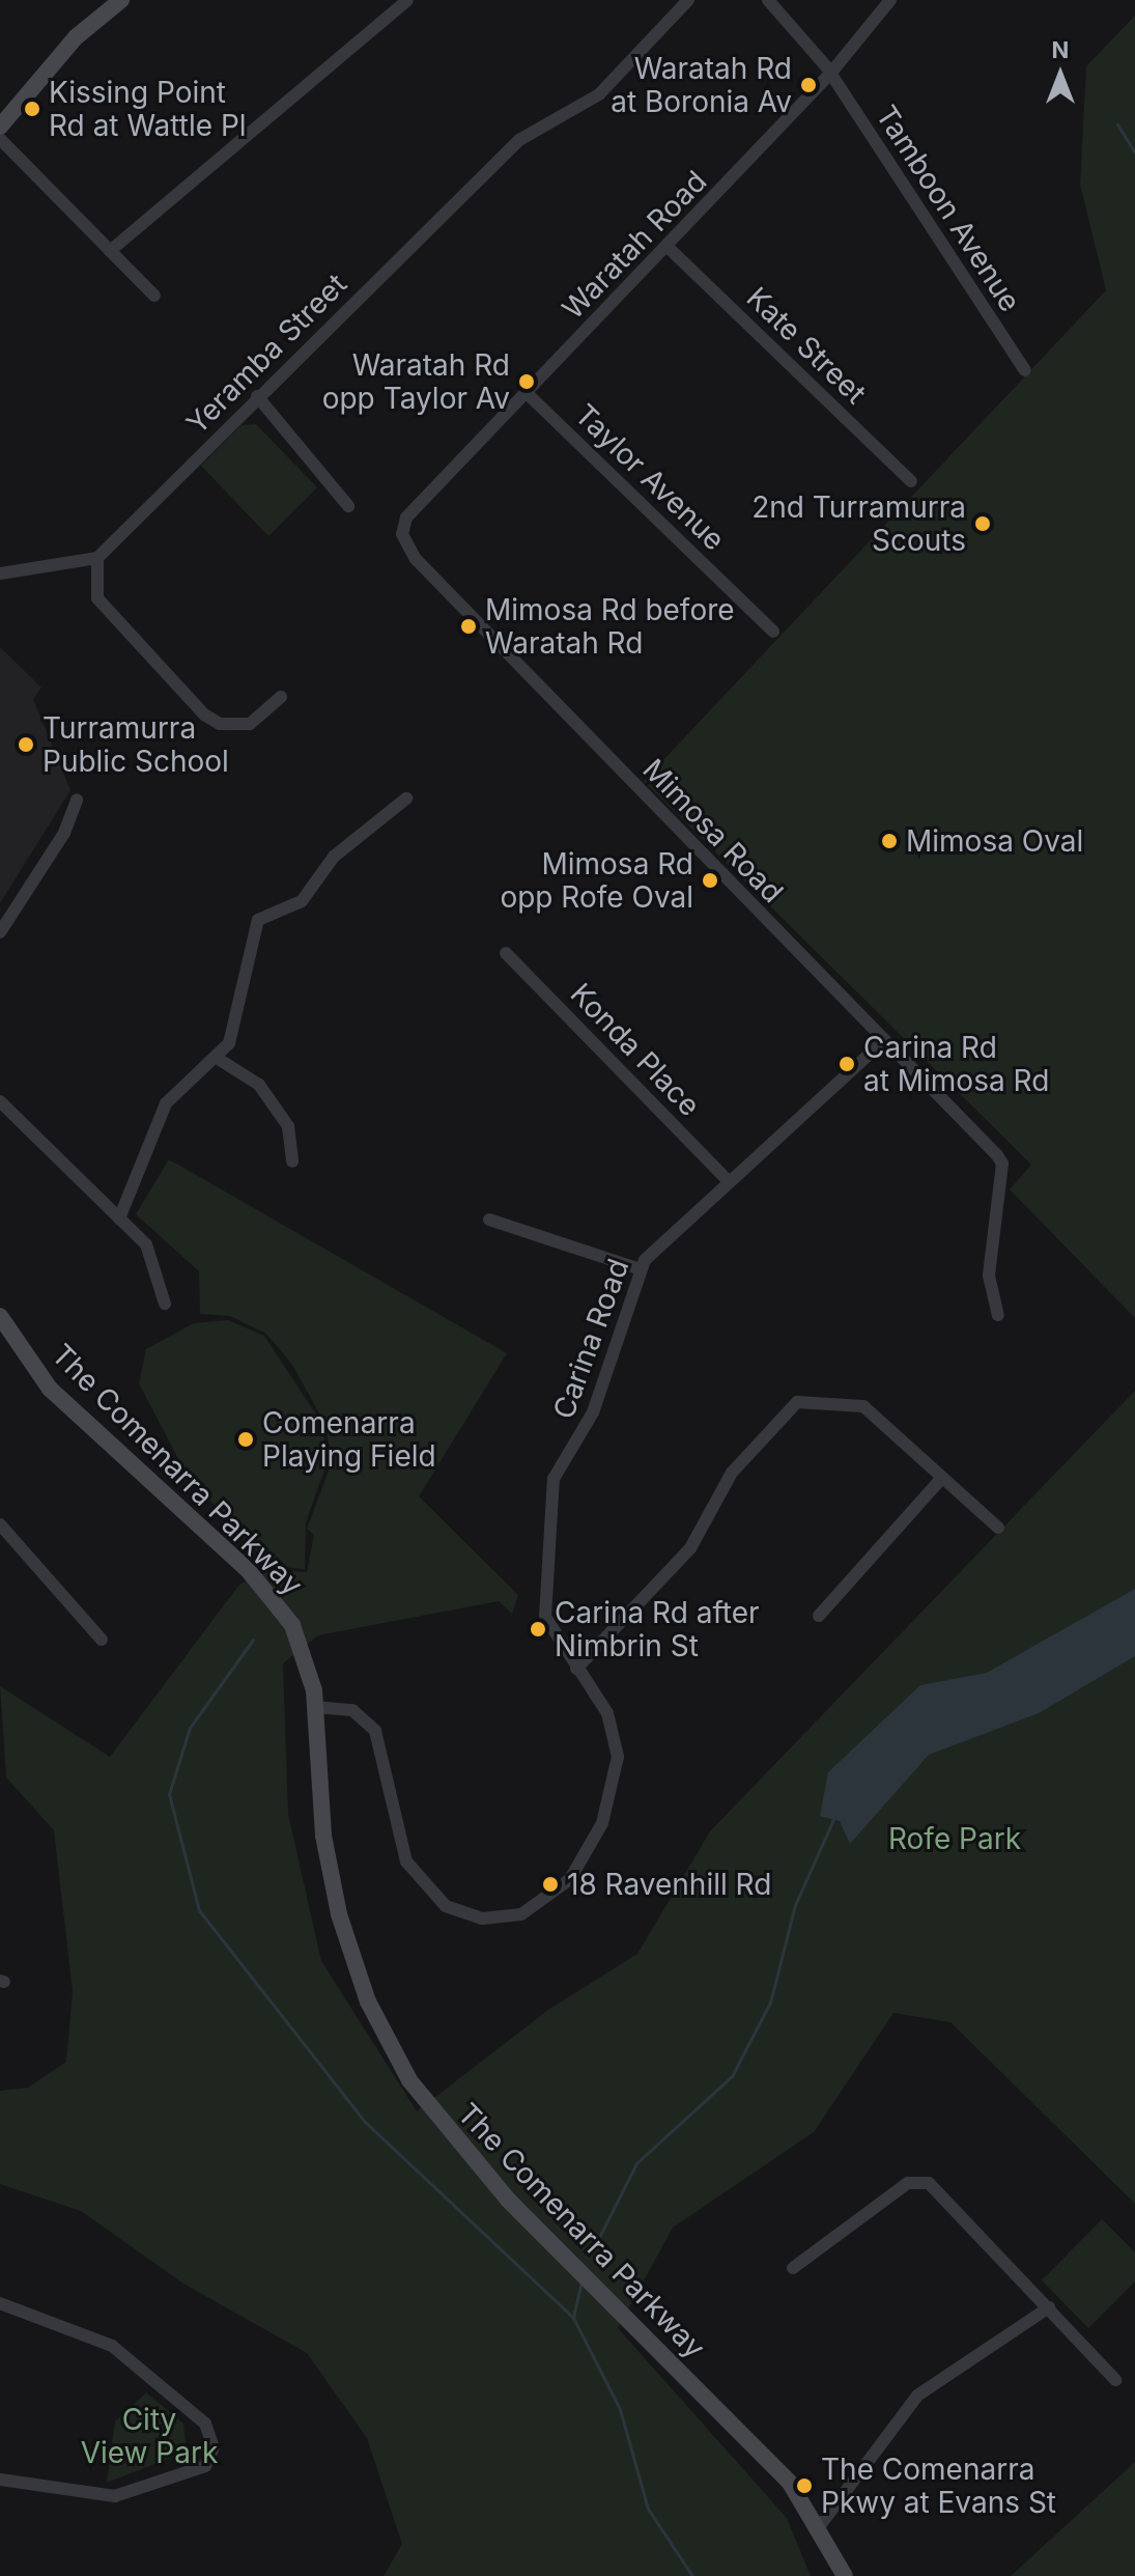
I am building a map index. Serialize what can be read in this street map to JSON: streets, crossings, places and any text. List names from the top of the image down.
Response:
{
  "streets": {
    "main road": ["The Comenarra Parkway"],
    "street": [
      "Tamboon Avenue",
      "Waratah Road",
      "Kate Street",
      "Yeramba Street",
      "Taylor Avenue",
      "Mimosa Road",
      "Konda Place",
      "Carina Road"
    ]
  },
  "crossings": [
    ["Tamboon Avenue", "Waratah Road"],
    ["Waratah Road", "Kate Street"],
    ["Waratah Road", "Taylor Avenue"],
    ["Waratah Road", "Mimosa Road"],
    ["Mimosa Road", "Carina Road"],
    ["Konda Place", "Carina Road"]
  ],
  "parks": ["Rofe Park", "City View Park"],
  "places": [
    "Waratah Rd at Boronia Av",
    "Kissing Point Rd at Wattle Pl",
    "Waratah Rd opp Taylor Av",
    "2nd Turramurra Scouts",
    "Mimosa Rd before Waratah Rd",
    "Turramurra Public School",
    "Mimosa Oval",
    "Mimosa Rd opp Rofe Oval",
    "Carina Rd at Mimosa Rd",
    "Comenarra Playing Field",
    "Carina Rd after Nimbrin St",
    "18 Ravenhill Rd",
    "The Comenarra Pkwy at Evans St"
  ],
  "north": "top"
}
